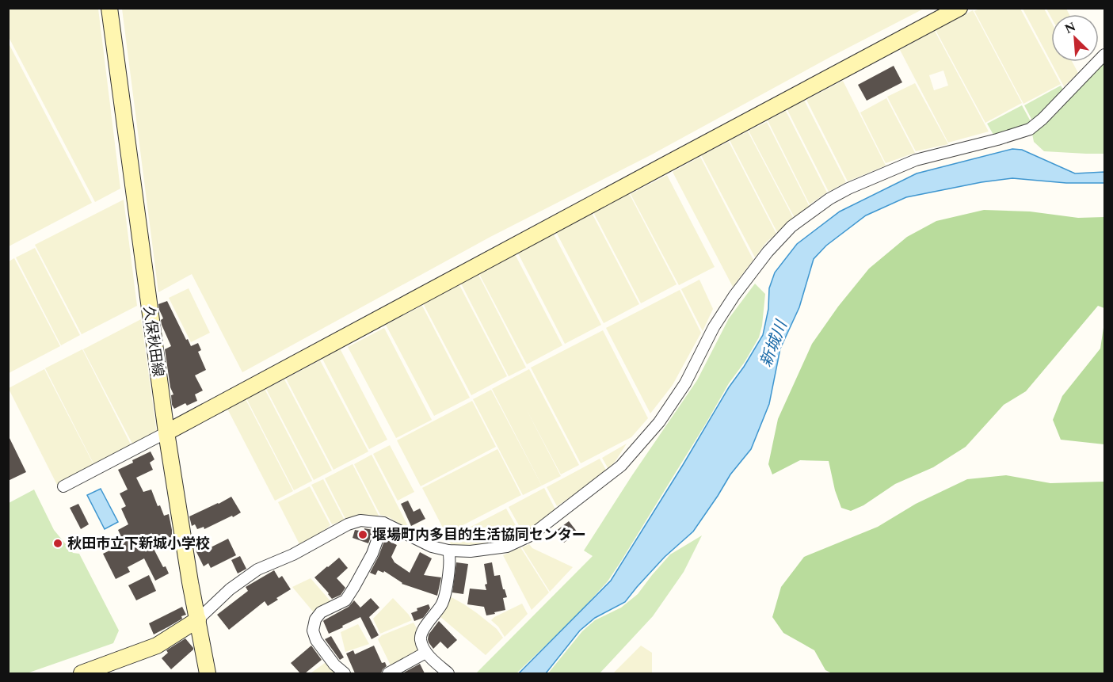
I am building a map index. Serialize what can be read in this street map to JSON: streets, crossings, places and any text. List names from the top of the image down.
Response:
{
  "streets": {
    "street": ["久保秋田線"]
  },
  "water": ["新城川"],
  "places": ["堰場町内多目的生活協同センター", "秋田市立下新城小学校"],
  "north": "top left"
}
